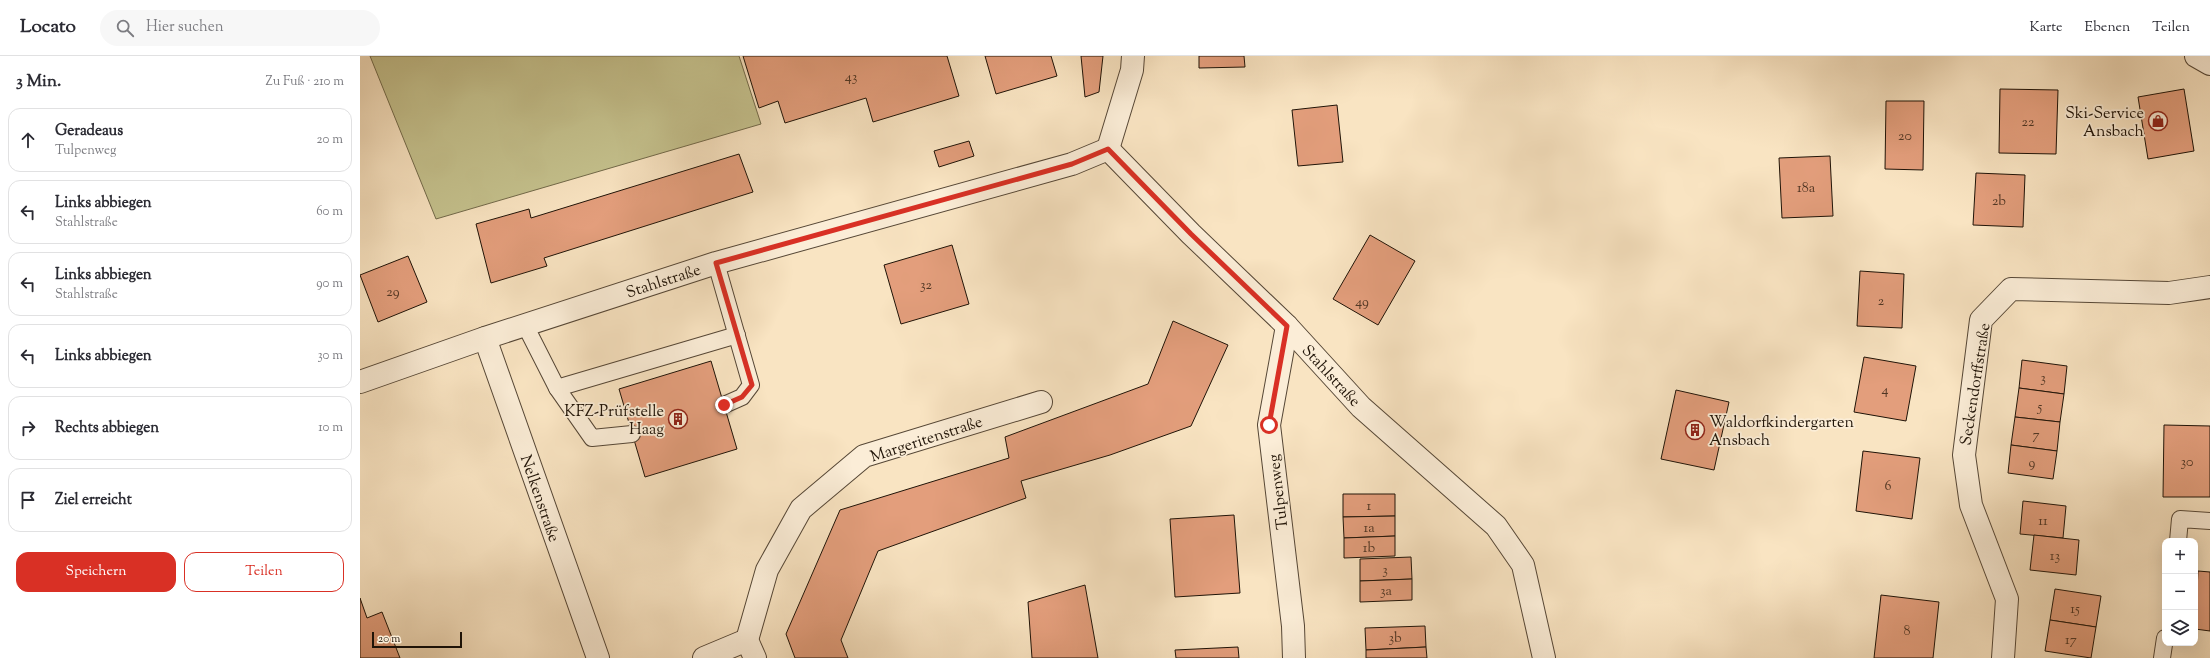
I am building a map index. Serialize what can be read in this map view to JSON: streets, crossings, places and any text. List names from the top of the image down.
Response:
{
  "streets": {
    "street": [
      "Stahlstraße",
      "Seckendorffstraße",
      "Margeritenstraße",
      "Tulpenweg",
      "Nelkenstraße"
    ]
  },
  "crossings": [
    ["Stahlstraße", "Tulpenweg"],
    ["Stahlstraße", "Nelkenstraße"]
  ],
  "places": {
    "shop": ["Ski-Service Ansbach"],
    "building": ["KFZ-Prüfstelle Haag", "Waldorfkindergarten Ansbach"]
  },
  "house_numbers": [
    "43",
    "22",
    "20",
    "18a",
    "2b",
    "32",
    "29",
    "2",
    "49",
    "3",
    "4",
    "5",
    "7",
    "30",
    "9",
    "6",
    "1",
    "11",
    "1a",
    "1b",
    "13",
    "3",
    "3a",
    "15",
    "8",
    "3b",
    "17"
  ],
  "scale_bar": "20 m",
  "page": {
    "header": "Locato",
    "search": "Hier suchen",
    "nav": ["Karte", "Ebenen", "Teilen"],
    "heading": ["3 Min.", "Zu Fuß · 210 m"],
    "list": [
      ["Geradeaus", "Tulpenweg", "20 m"],
      ["Links abbiegen", "Stahlstraße", "60 m"],
      ["Links abbiegen", "Stahlstraße", "90 m"],
      ["Links abbiegen", "30 m"],
      ["Rechts abbiegen", "10 m"],
      "Ziel erreicht"
    ],
    "map_buttons": ["+", "−"],
    "buttons": ["Speichern", "Teilen"],
    "scale": "20 m"
  }
}
